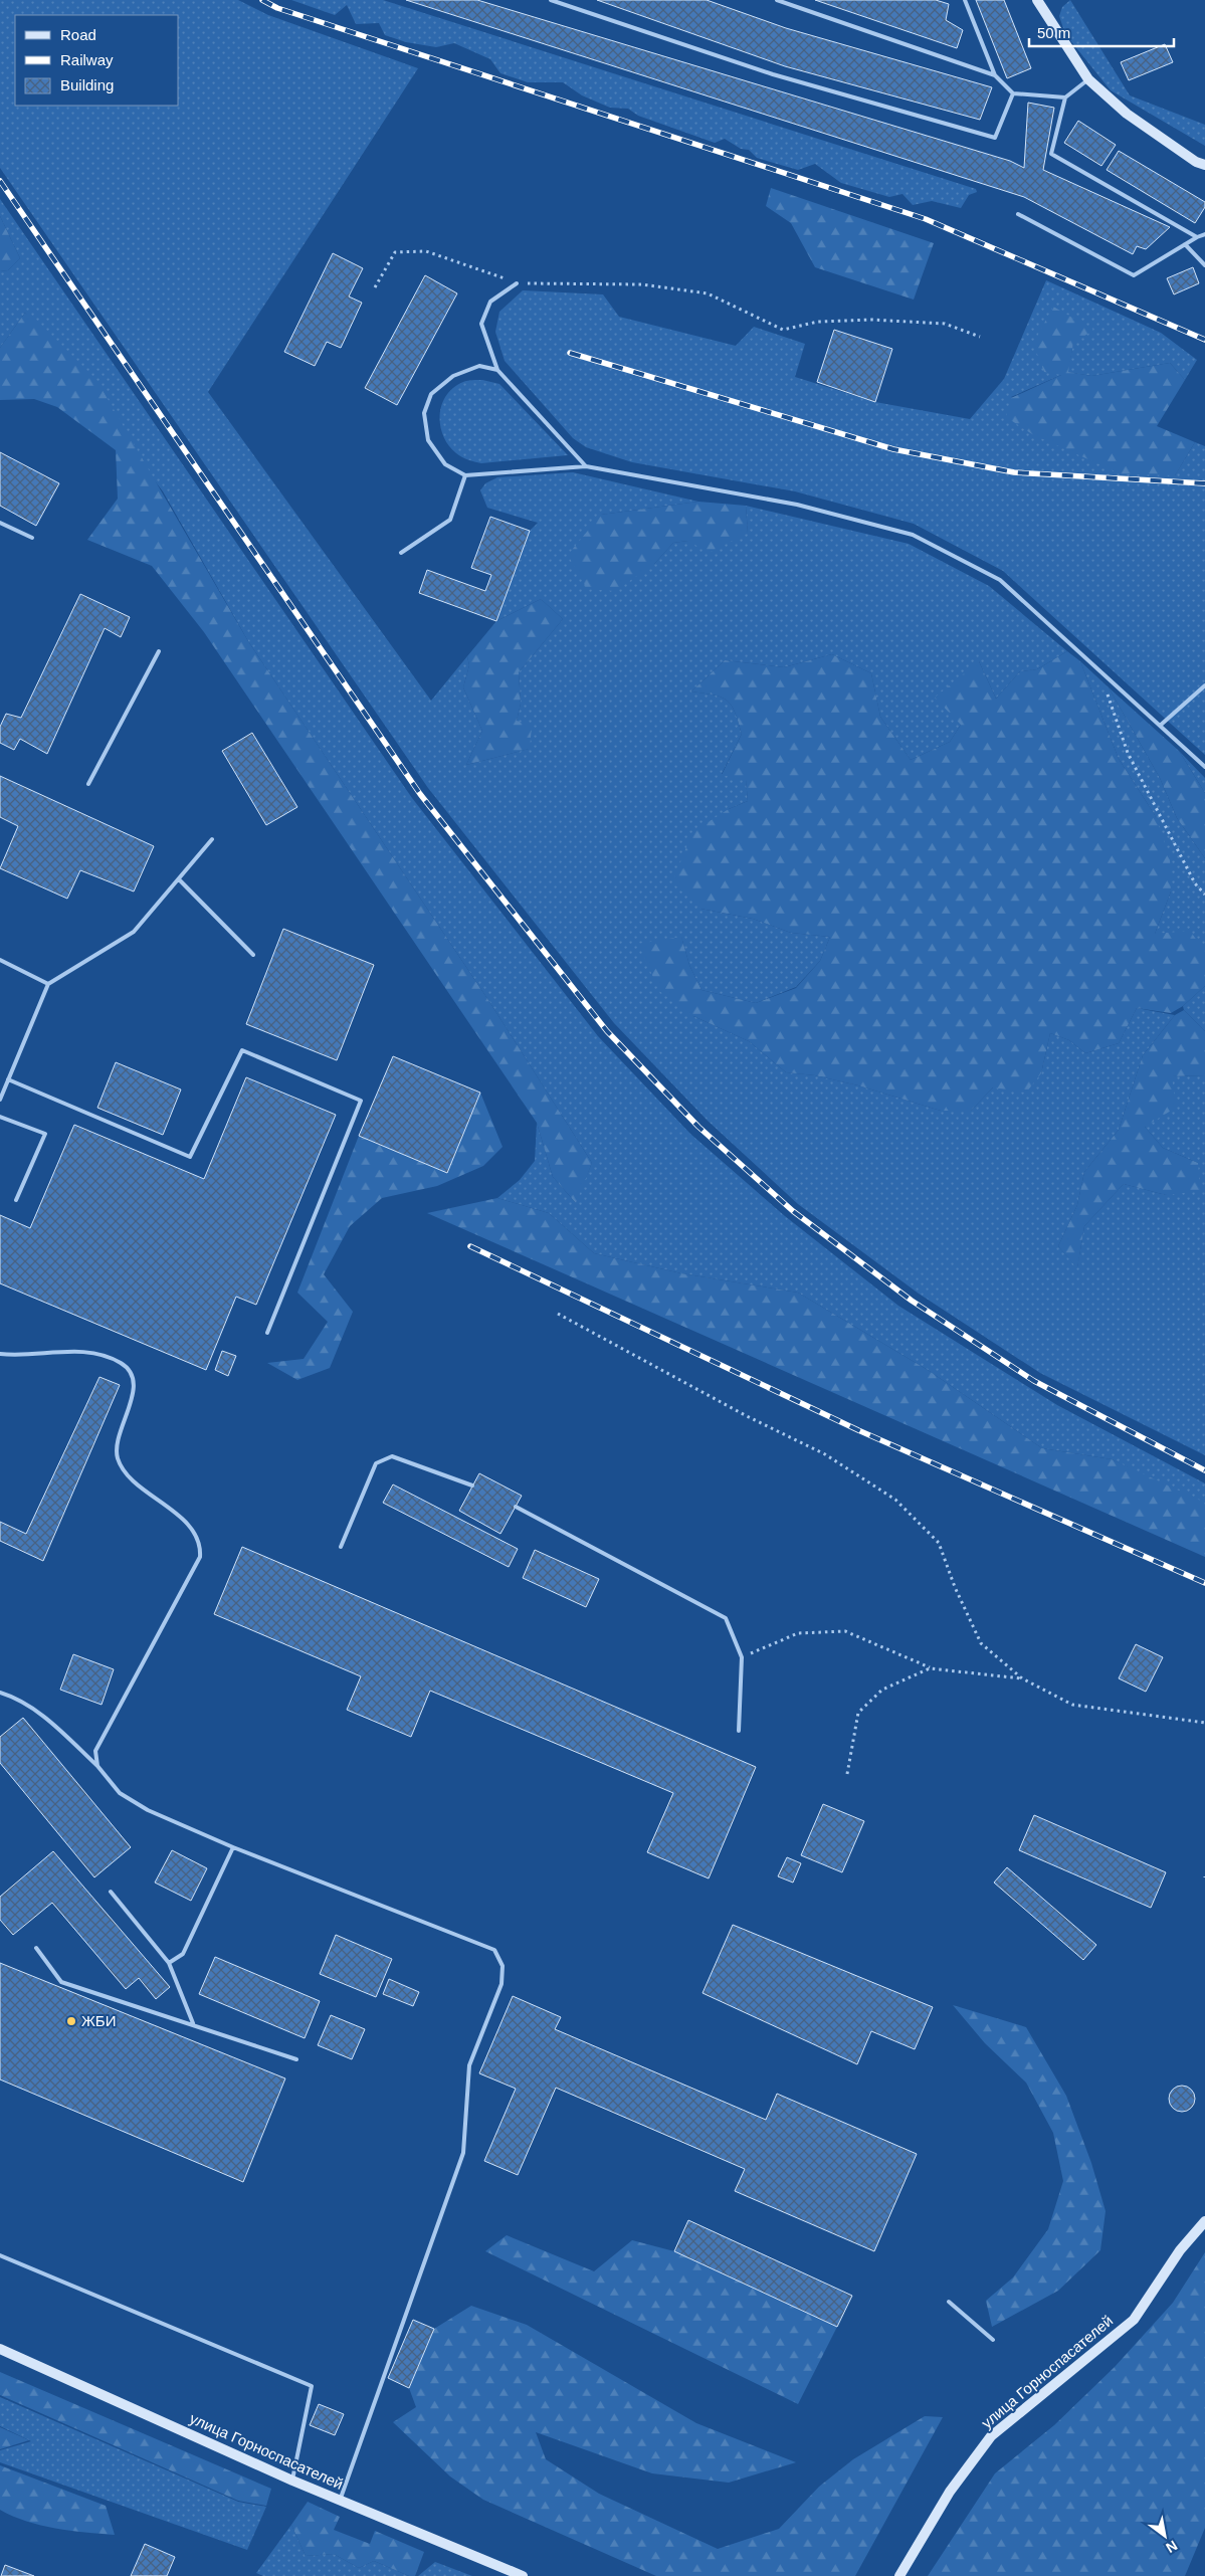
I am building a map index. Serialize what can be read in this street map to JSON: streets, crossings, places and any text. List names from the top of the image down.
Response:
{
  "streets": {
    "street": ["улица Горноспасателей"]
  },
  "places": ["ЖБИ"],
  "legend": ["Road", "Railway", "Building"],
  "scale_bar": "50 m",
  "north": "bottom right"
}
